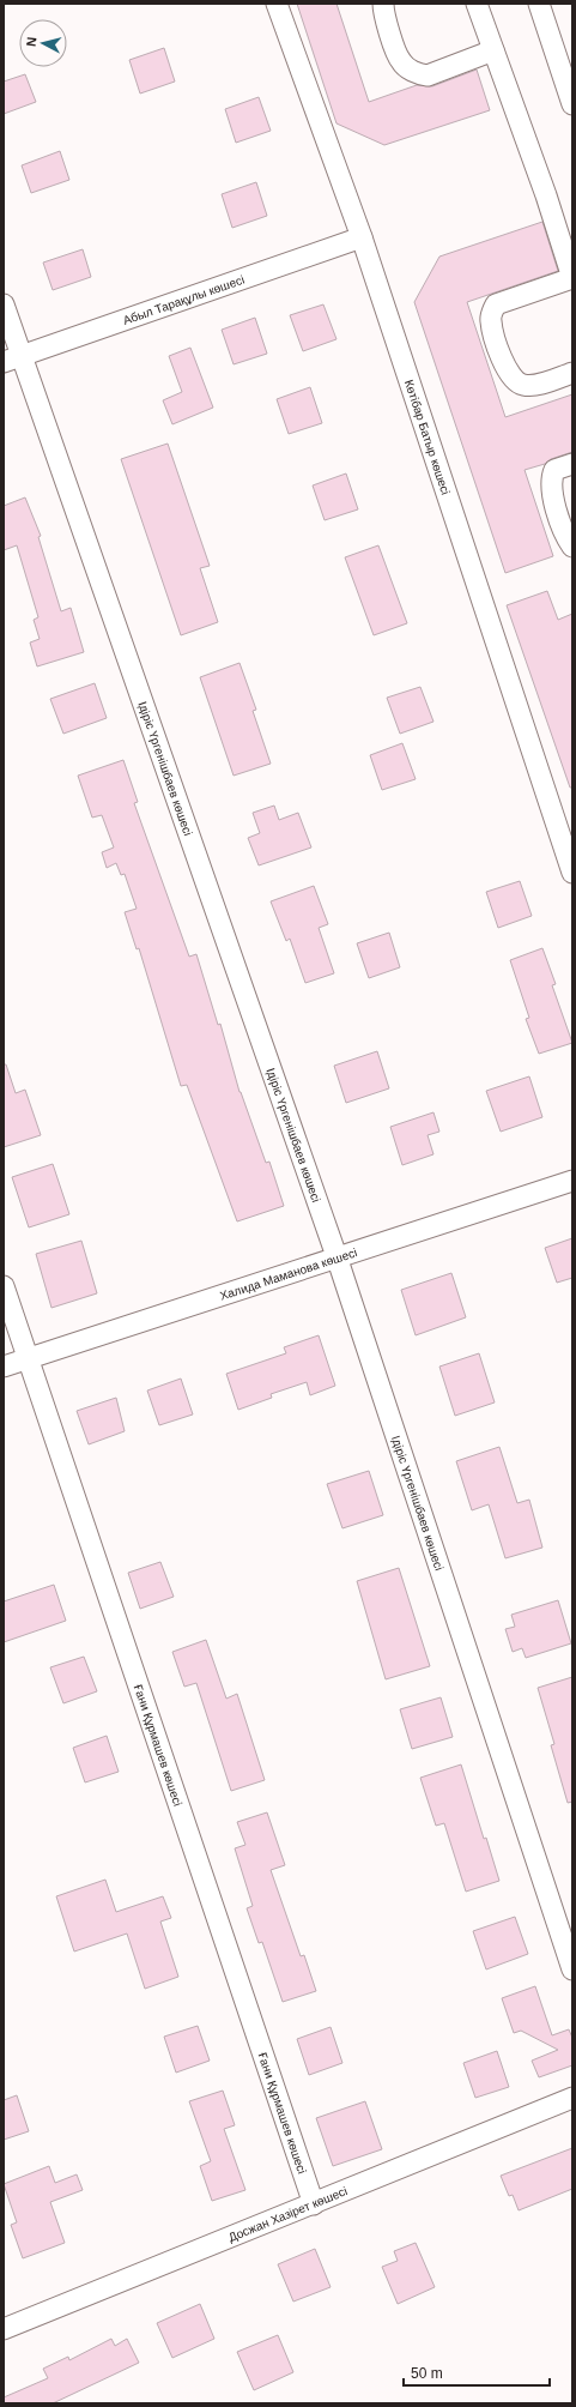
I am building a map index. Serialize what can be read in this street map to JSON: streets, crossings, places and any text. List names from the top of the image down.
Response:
{
  "streets": {
    "street": [
      "Абыл Тарақұлы көшесі",
      "Көтібар Батыр көшесі",
      "Ідіріс Үргенішбаев көшесі",
      "Халида Маманова көшесі",
      "Ғани Құрмашев көшесі",
      "Досжан Хазірет көшесі"
    ]
  },
  "crossings": [
    ["Абыл Тарақұлы көшесі", "Көтібар Батыр көшесі"],
    ["Абыл Тарақұлы көшесі", "Ідіріс Үргенішбаев көшесі"],
    ["Ідіріс Үргенішбаев көшесі", "Халида Маманова көшесі"],
    ["Халида Маманова көшесі", "Ғани Құрмашев көшесі"],
    ["Ғани Құрмашев көшесі", "Досжан Хазірет көшесі"]
  ],
  "scale_bar": "50 m",
  "north": "left"
}
